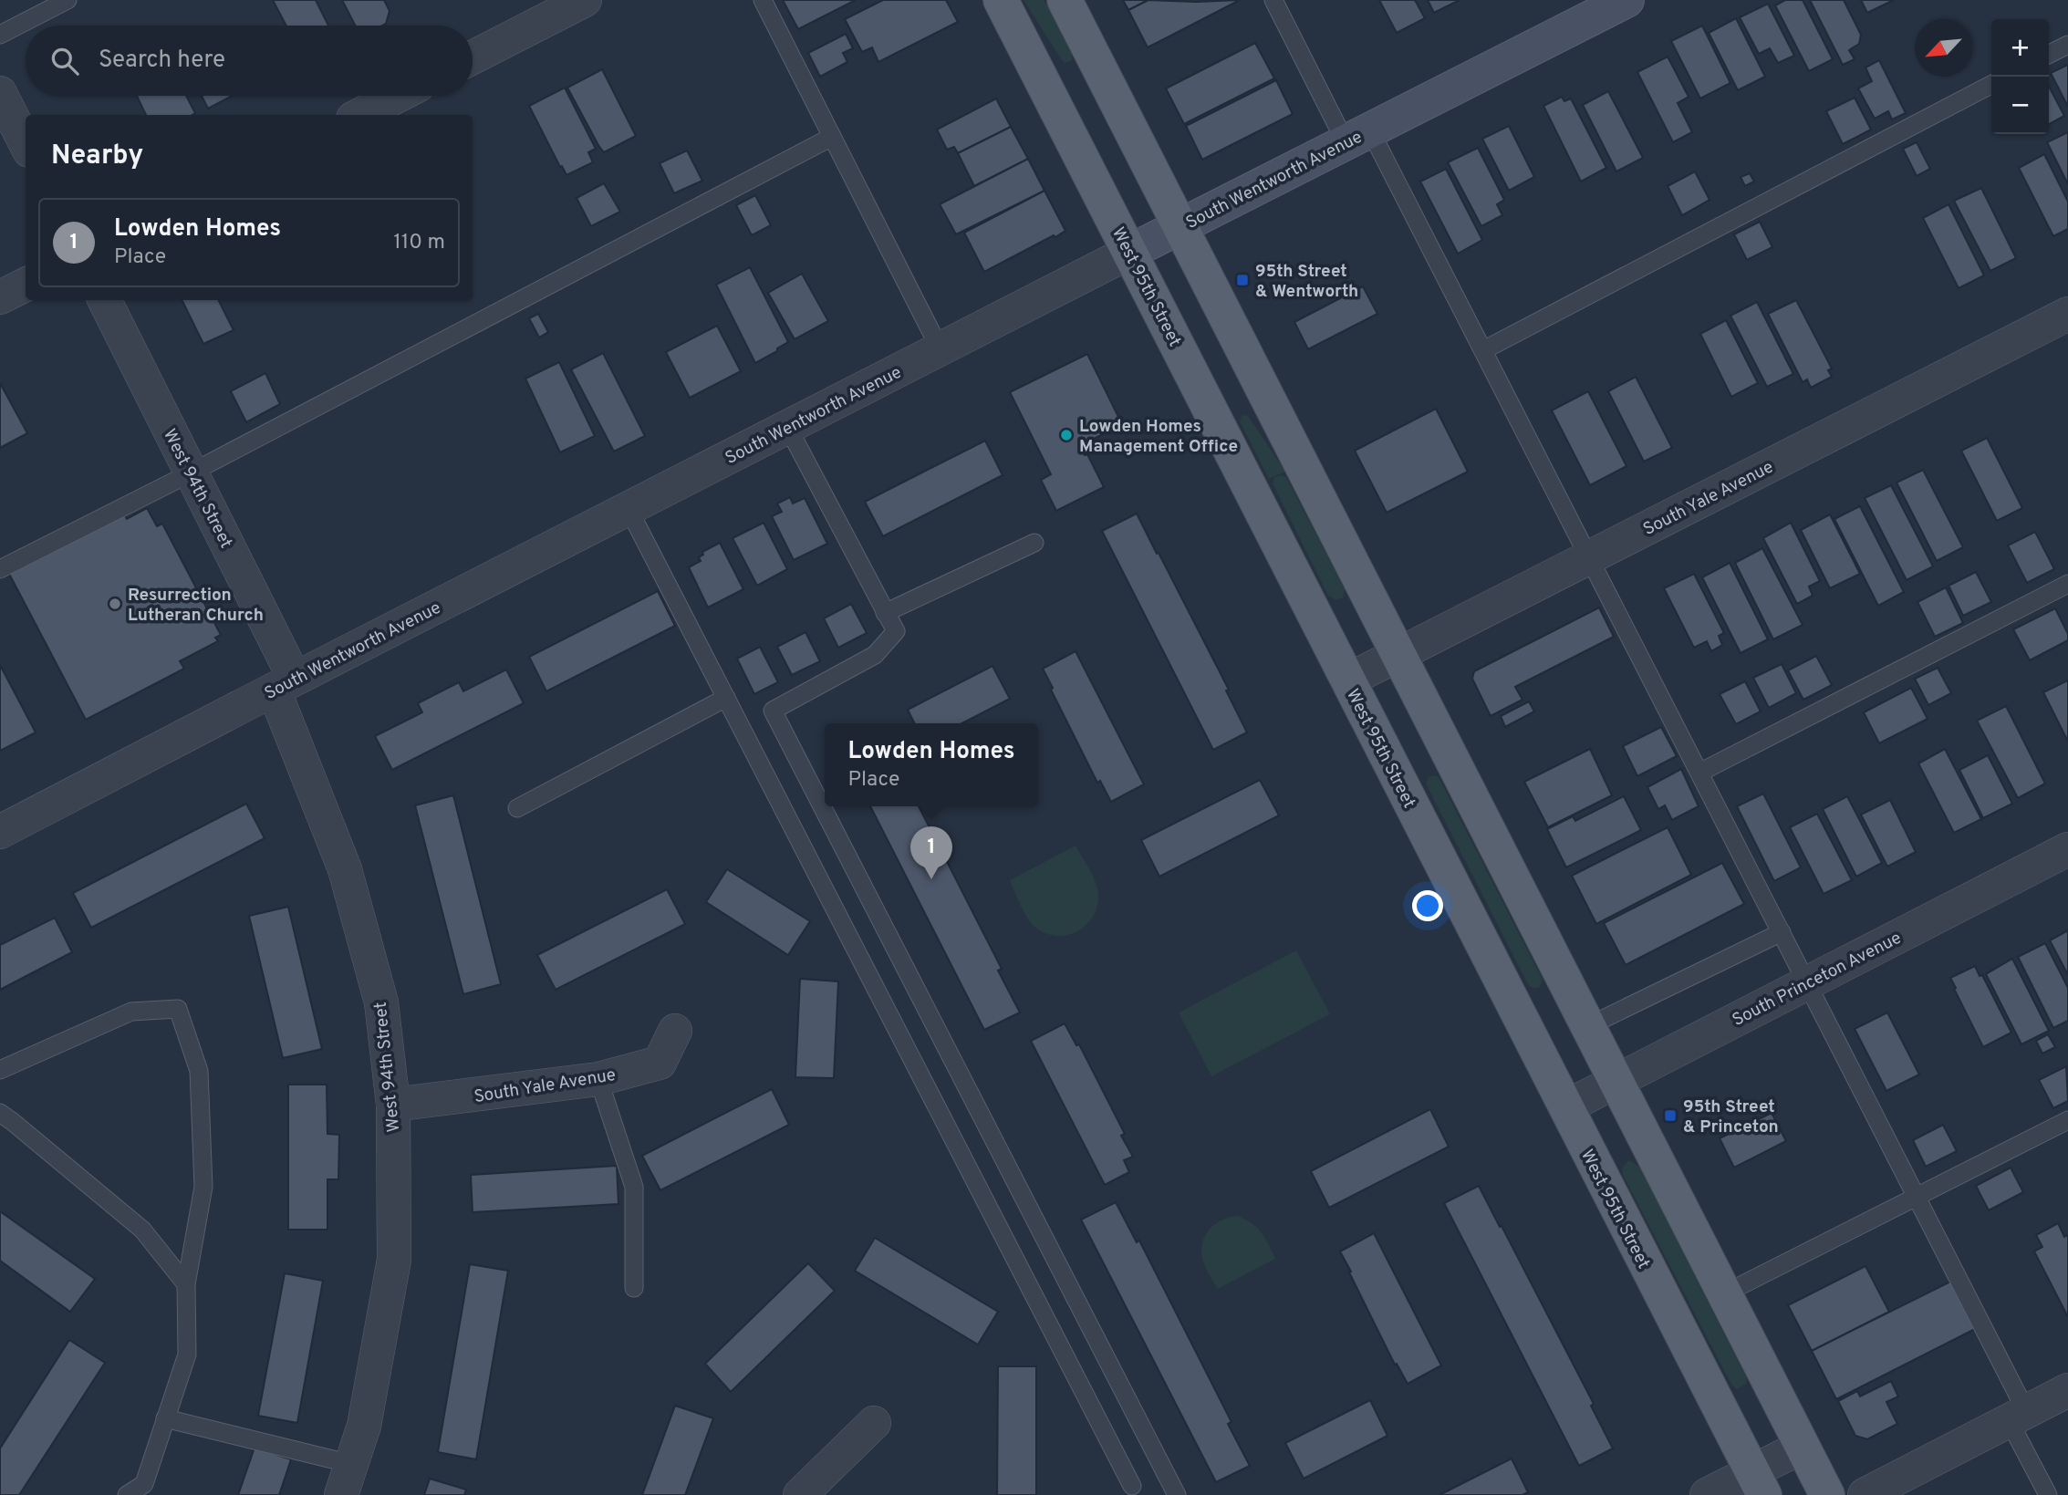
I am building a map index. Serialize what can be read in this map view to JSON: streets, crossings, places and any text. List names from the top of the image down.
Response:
{
  "streets": {
    "main road": ["West 95th Street"],
    "street": [
      "South Wentworth Avenue",
      "West 94th Street",
      "South Yale Avenue",
      "South Princeton Avenue"
    ]
  },
  "crossings": [
    ["South Wentworth Avenue", "West 95th Street"],
    ["South Wentworth Avenue", "West 94th Street"],
    ["West 95th Street", "South Yale Avenue"],
    ["West 95th Street", "South Princeton Avenue"],
    ["West 94th Street", "South Yale Avenue"]
  ],
  "places": {
    "transit": ["95th Street & Wentworth", "95th Street & Princeton"],
    "other": ["Lowden Homes Management Office", "Resurrection Lutheran Church"]
  },
  "north": "bottom left",
  "page": {
    "map_buttons": ["+", "−"],
    "search": "Search here",
    "heading": "Nearby",
    "list": [
      {
        "mark": "1",
        "name": "Lowden Homes",
        "note": "Place",
        "value": "110 m"
      }
    ],
    "popup": ["Lowden Homes", "Place"],
    "pins": "1"
  }
}
